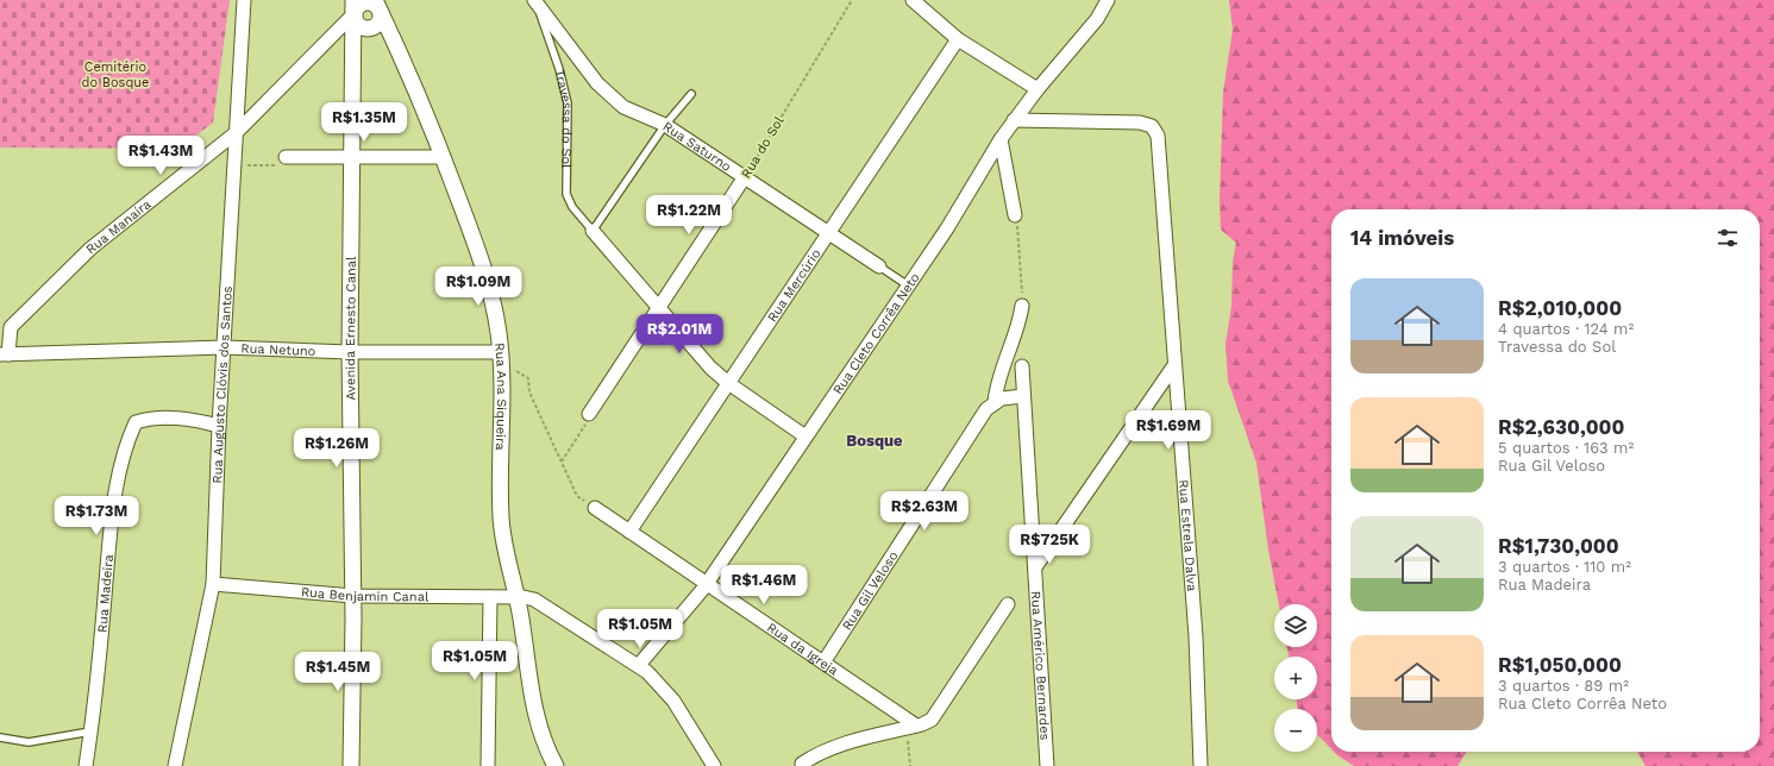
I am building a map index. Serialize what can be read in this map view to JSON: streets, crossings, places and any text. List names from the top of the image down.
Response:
{
  "streets": {
    "street": [
      "Travessa do Sol",
      "Rua Saturno",
      "Rua do Sol",
      "Rua Manaíra",
      "Rua Mercúrio",
      "Avenida Ernesto Canal",
      "Rua Cleto Corrêa Neto",
      "Rua Netuno",
      "Rua Augusto Clóvis dos Santos",
      "Rua Ana Siqueira",
      "Rua Estrela Dalva",
      "Rua Gil Veloso",
      "Rua Madeira",
      "Rua Benjamin Canal",
      "Rua da Igreja",
      "Rua Américo Bernardes"
    ]
  },
  "crossings": [
    ["Travessa do Sol", "Rua Saturno"],
    ["Travessa do Sol", "Rua do Sol"],
    ["Travessa do Sol", "Rua Mercúrio"],
    ["Travessa do Sol", "Rua Cleto Corrêa Neto"],
    ["Rua Saturno", "Rua do Sol"],
    ["Rua Saturno", "Rua Mercúrio"],
    ["Rua Saturno", "Rua Cleto Corrêa Neto"],
    ["Rua Manaíra", "Avenida Ernesto Canal"],
    ["Rua Manaíra", "Rua Netuno"],
    ["Rua Manaíra", "Rua Augusto Clóvis dos Santos"],
    ["Rua Manaíra", "Rua Ana Siqueira"],
    ["Rua Mercúrio", "Rua da Igreja"],
    ["Avenida Ernesto Canal", "Rua Netuno"],
    ["Avenida Ernesto Canal", "Rua Ana Siqueira"],
    ["Avenida Ernesto Canal", "Rua Benjamin Canal"],
    ["Rua Cleto Corrêa Neto", "Rua Estrela Dalva"],
    ["Rua Cleto Corrêa Neto", "Rua Benjamin Canal"],
    ["Rua Cleto Corrêa Neto", "Rua da Igreja"],
    ["Rua Netuno", "Rua Augusto Clóvis dos Santos"],
    ["Rua Netuno", "Rua Ana Siqueira"],
    ["Rua Augusto Clóvis dos Santos", "Rua Madeira"],
    ["Rua Augusto Clóvis dos Santos", "Rua Benjamin Canal"],
    ["Rua Ana Siqueira", "Rua Benjamin Canal"],
    ["Rua Gil Veloso", "Rua da Igreja"]
  ],
  "districts": ["Bosque"],
  "parks": ["Cemitério do Bosque"],
  "page": {
    "price": [
      "R$1.35M",
      "R$1.43M",
      "R$1.22M",
      "R$1.09M",
      "R$2.01M",
      "R$1.69M",
      "R$1.26M",
      "R$2.63M",
      "R$1.73M",
      "R$725K",
      "R$1.46M",
      "R$1.05M",
      "R$1.05M",
      "R$1.45M"
    ],
    "heading": "14 imóveis",
    "list": [
      {
        "name": "R$2,010,000",
        "note": "4 quartos · 124 m² · Travessa do Sol"
      },
      {
        "name": "R$2,630,000",
        "note": "5 quartos · 163 m² · Rua Gil Veloso"
      },
      {
        "name": "R$1,730,000",
        "note": "3 quartos · 110 m² · Rua Madeira"
      },
      {
        "name": "R$1,050,000",
        "note": "3 quartos · 89 m² · Rua Cleto Corrêa Neto"
      }
    ],
    "map_buttons": ["+", "−"]
  }
}
